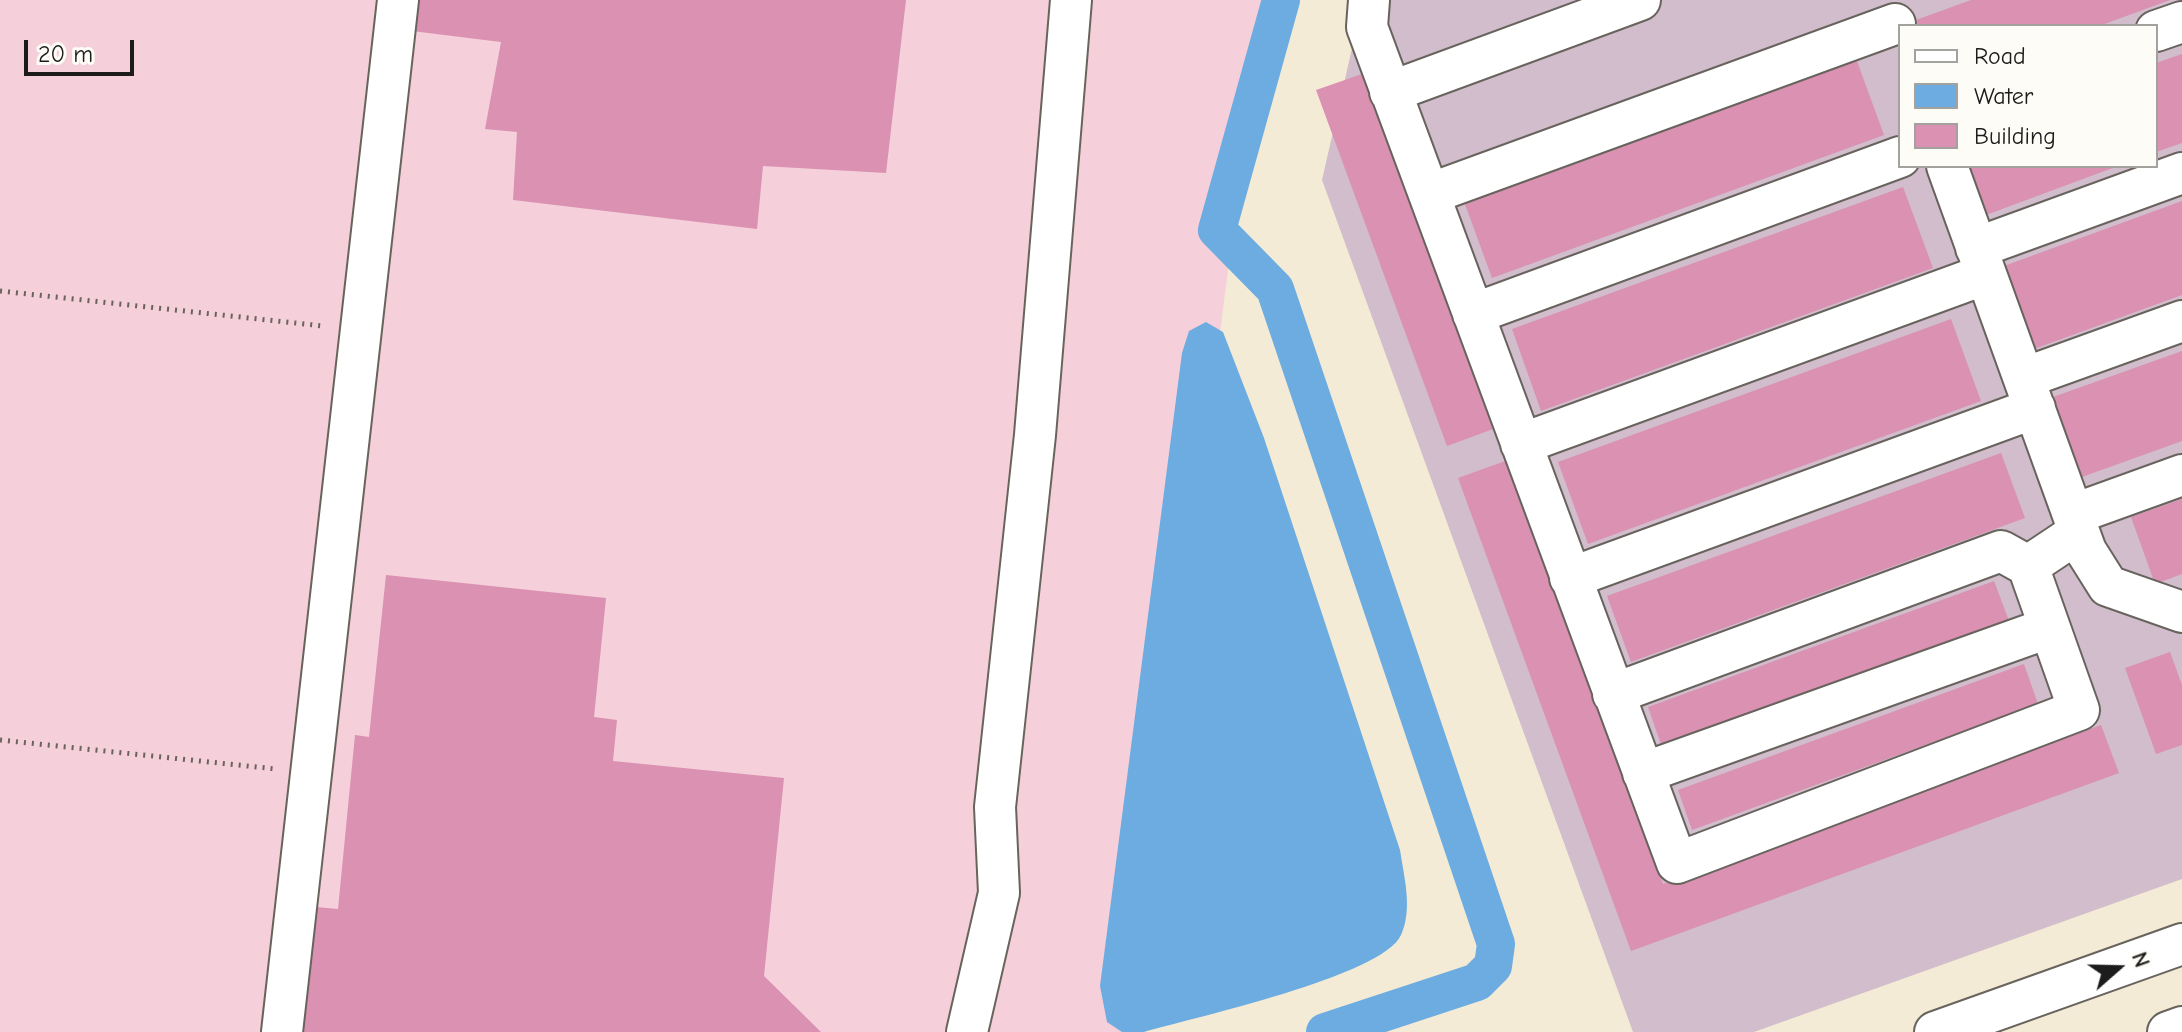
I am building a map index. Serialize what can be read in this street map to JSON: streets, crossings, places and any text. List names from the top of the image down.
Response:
{
  "legend": ["Road", "Water", "Building"],
  "scale_bar": "20 m",
  "north": "right"
}
